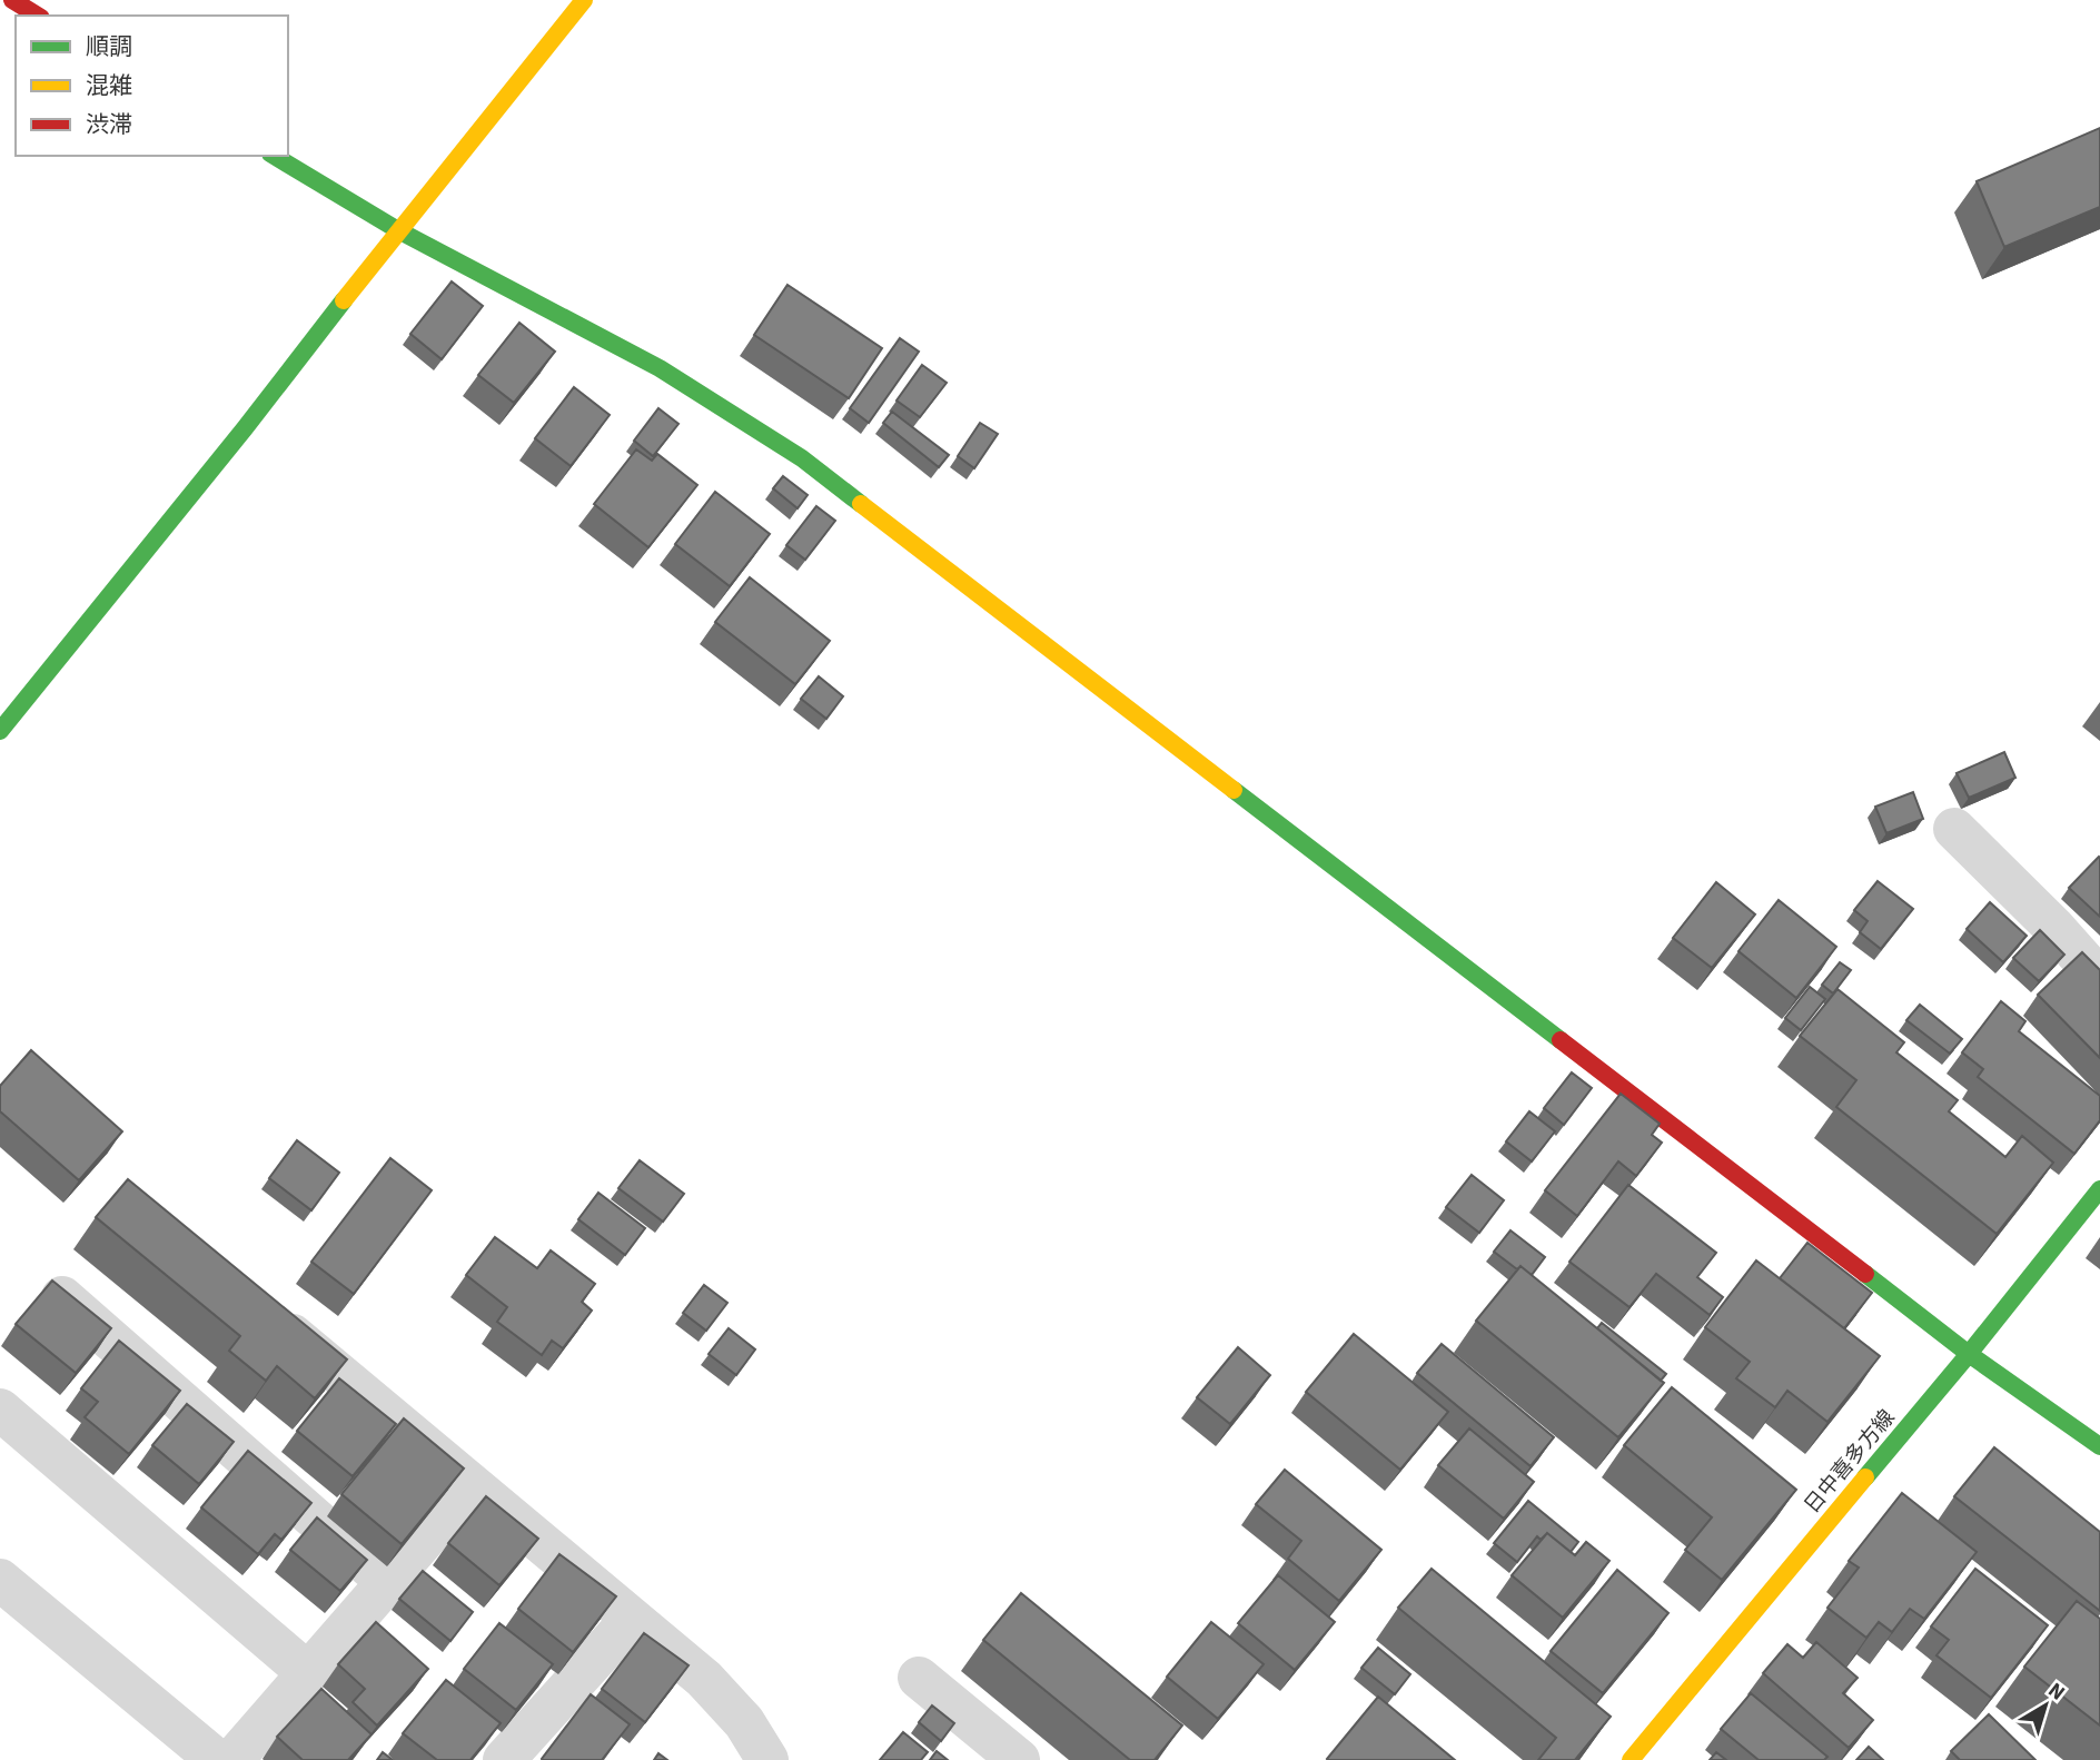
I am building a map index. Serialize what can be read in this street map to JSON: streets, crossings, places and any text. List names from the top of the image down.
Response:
{
  "streets": {
    "street": ["日中喜多方線"]
  },
  "legend": ["順調", "混雑", "渋滞"],
  "north": "top right"
}
